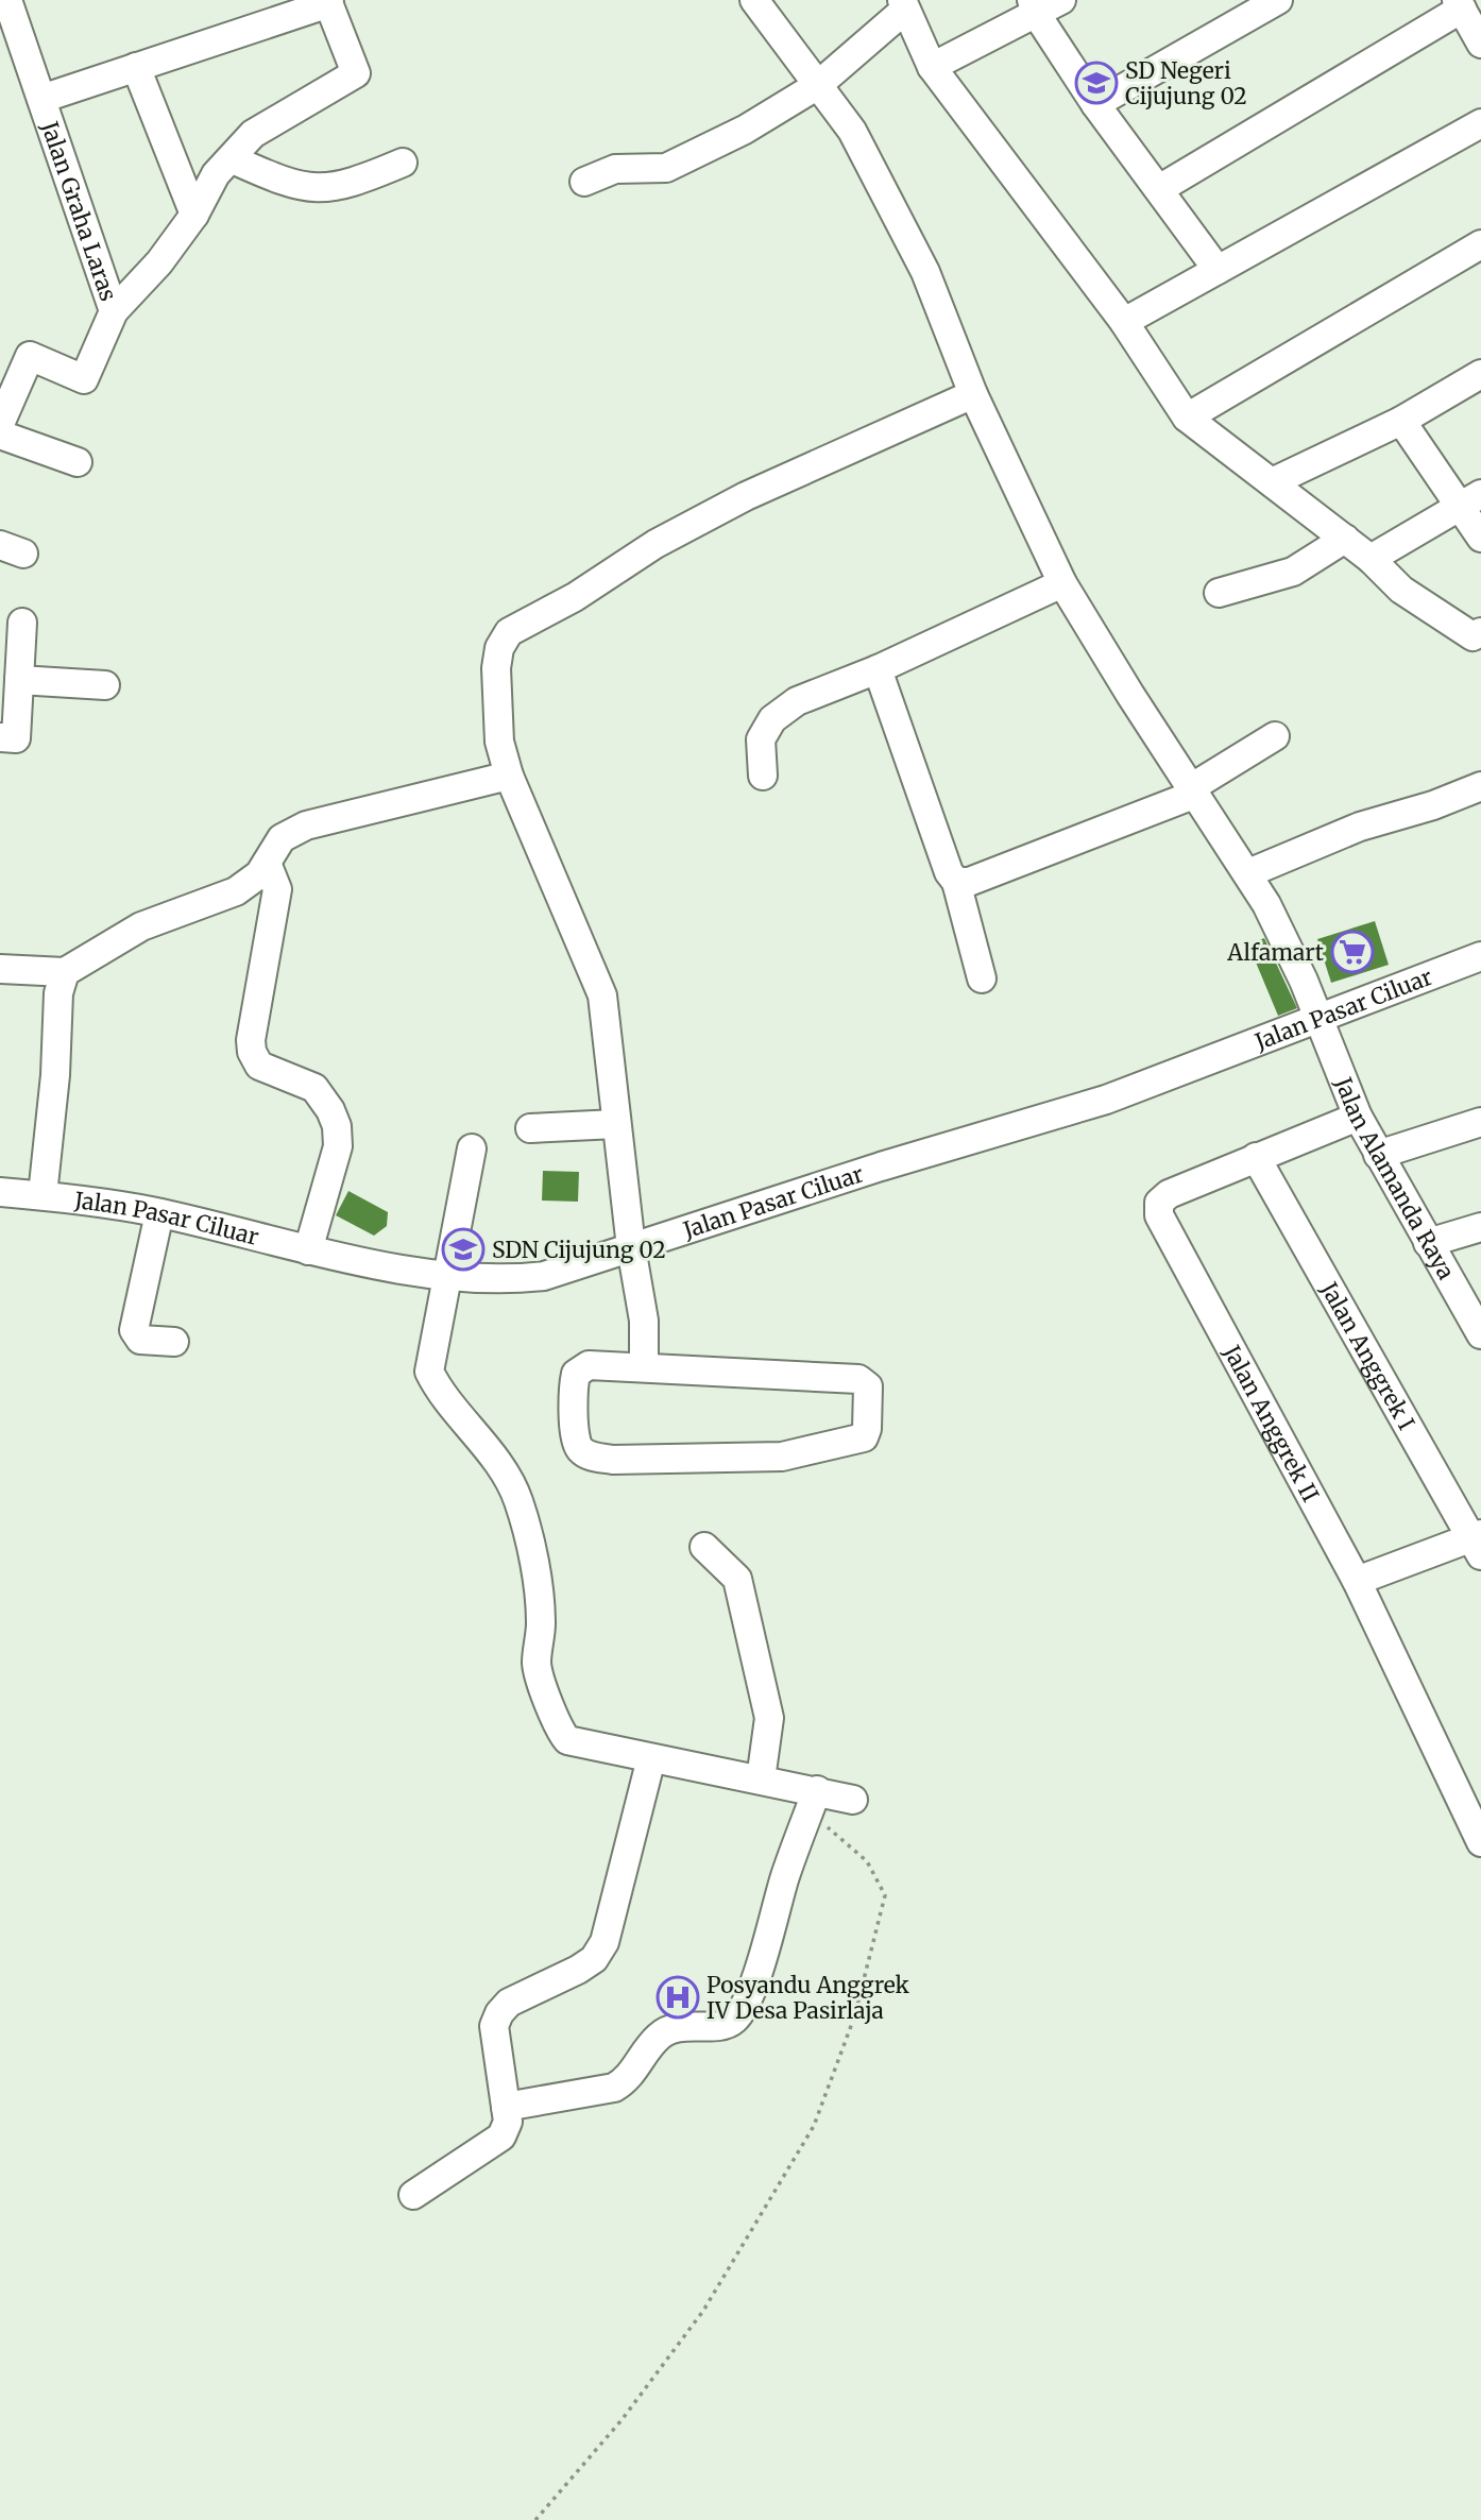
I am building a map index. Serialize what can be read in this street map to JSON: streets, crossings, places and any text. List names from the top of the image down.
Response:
{
  "streets": {
    "street": [
      "Jalan Graha Laras",
      "Jalan Pasar Ciluar",
      "Jalan Alamanda Raya",
      "Jalan Anggrek I",
      "Jalan Anggrek II"
    ]
  },
  "crossings": [
    ["Jalan Pasar Ciluar", "Jalan Alamanda Raya"],
    ["Jalan Alamanda Raya", "Jalan Anggrek II"],
    ["Jalan Anggrek I", "Jalan Anggrek II"]
  ],
  "places": {
    "school or university": ["SD Negeri Cijujung 02", "SDN Cijujung 02"],
    "supermarket": ["Alfamart"],
    "hospital": ["Posyandu Anggrek IV Desa Pasirlaja"]
  }
}
